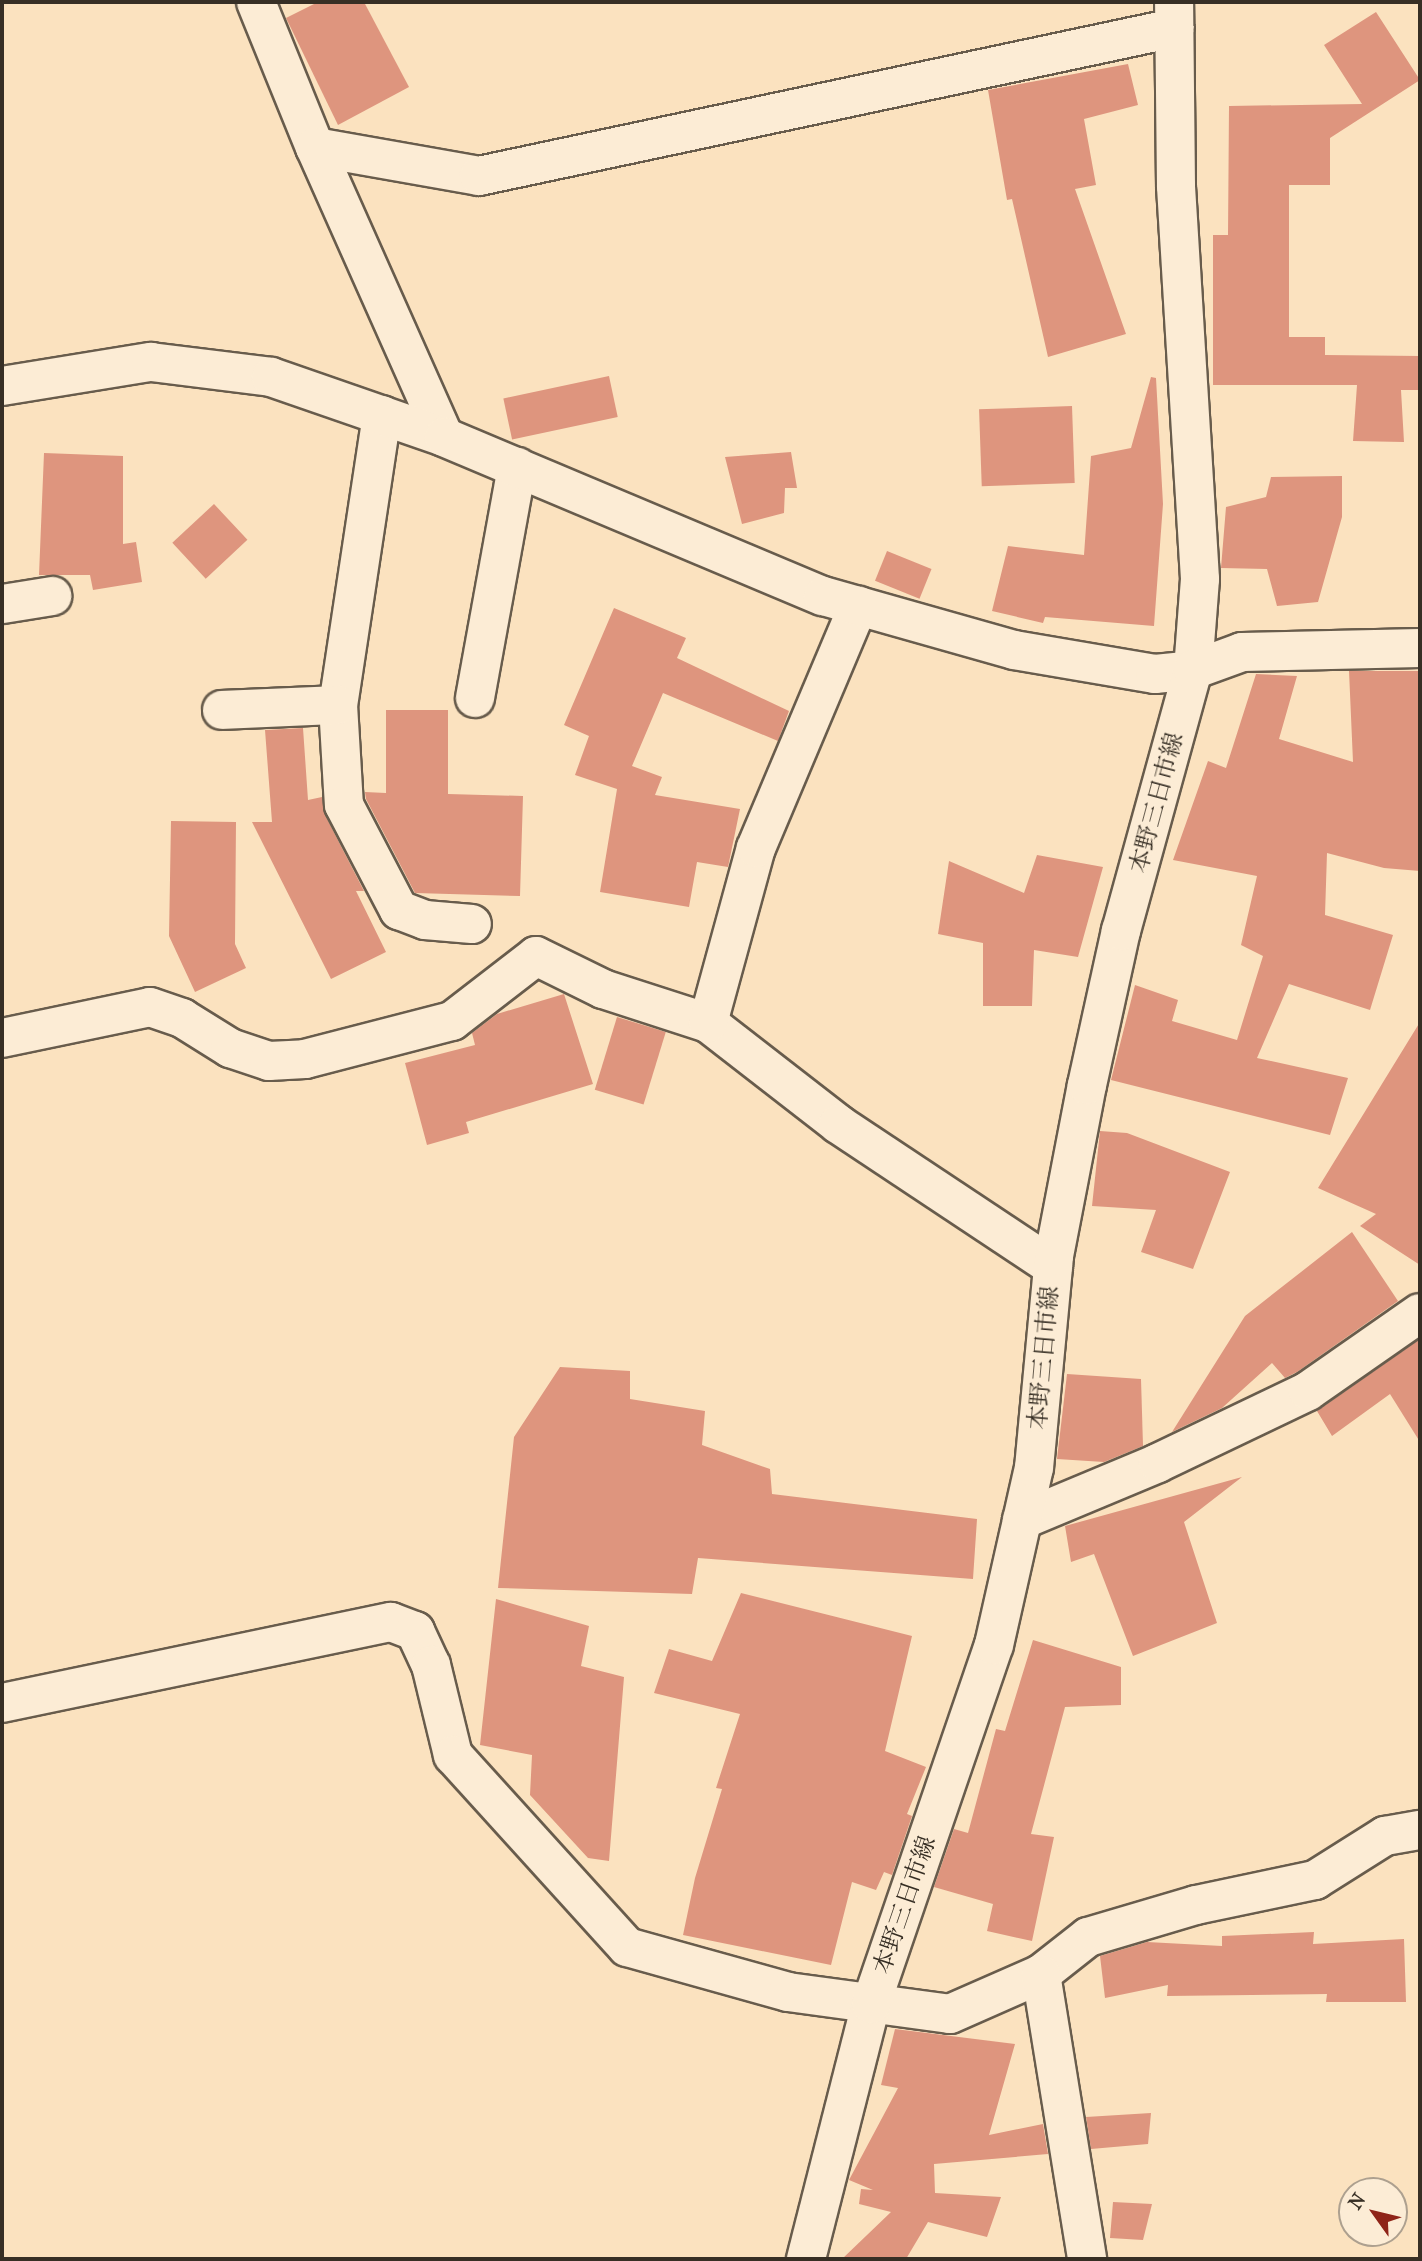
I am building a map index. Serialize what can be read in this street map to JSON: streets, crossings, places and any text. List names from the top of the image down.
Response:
{
  "streets": {
    "street": ["本野三日市線"]
  },
  "north": "top left"
}
